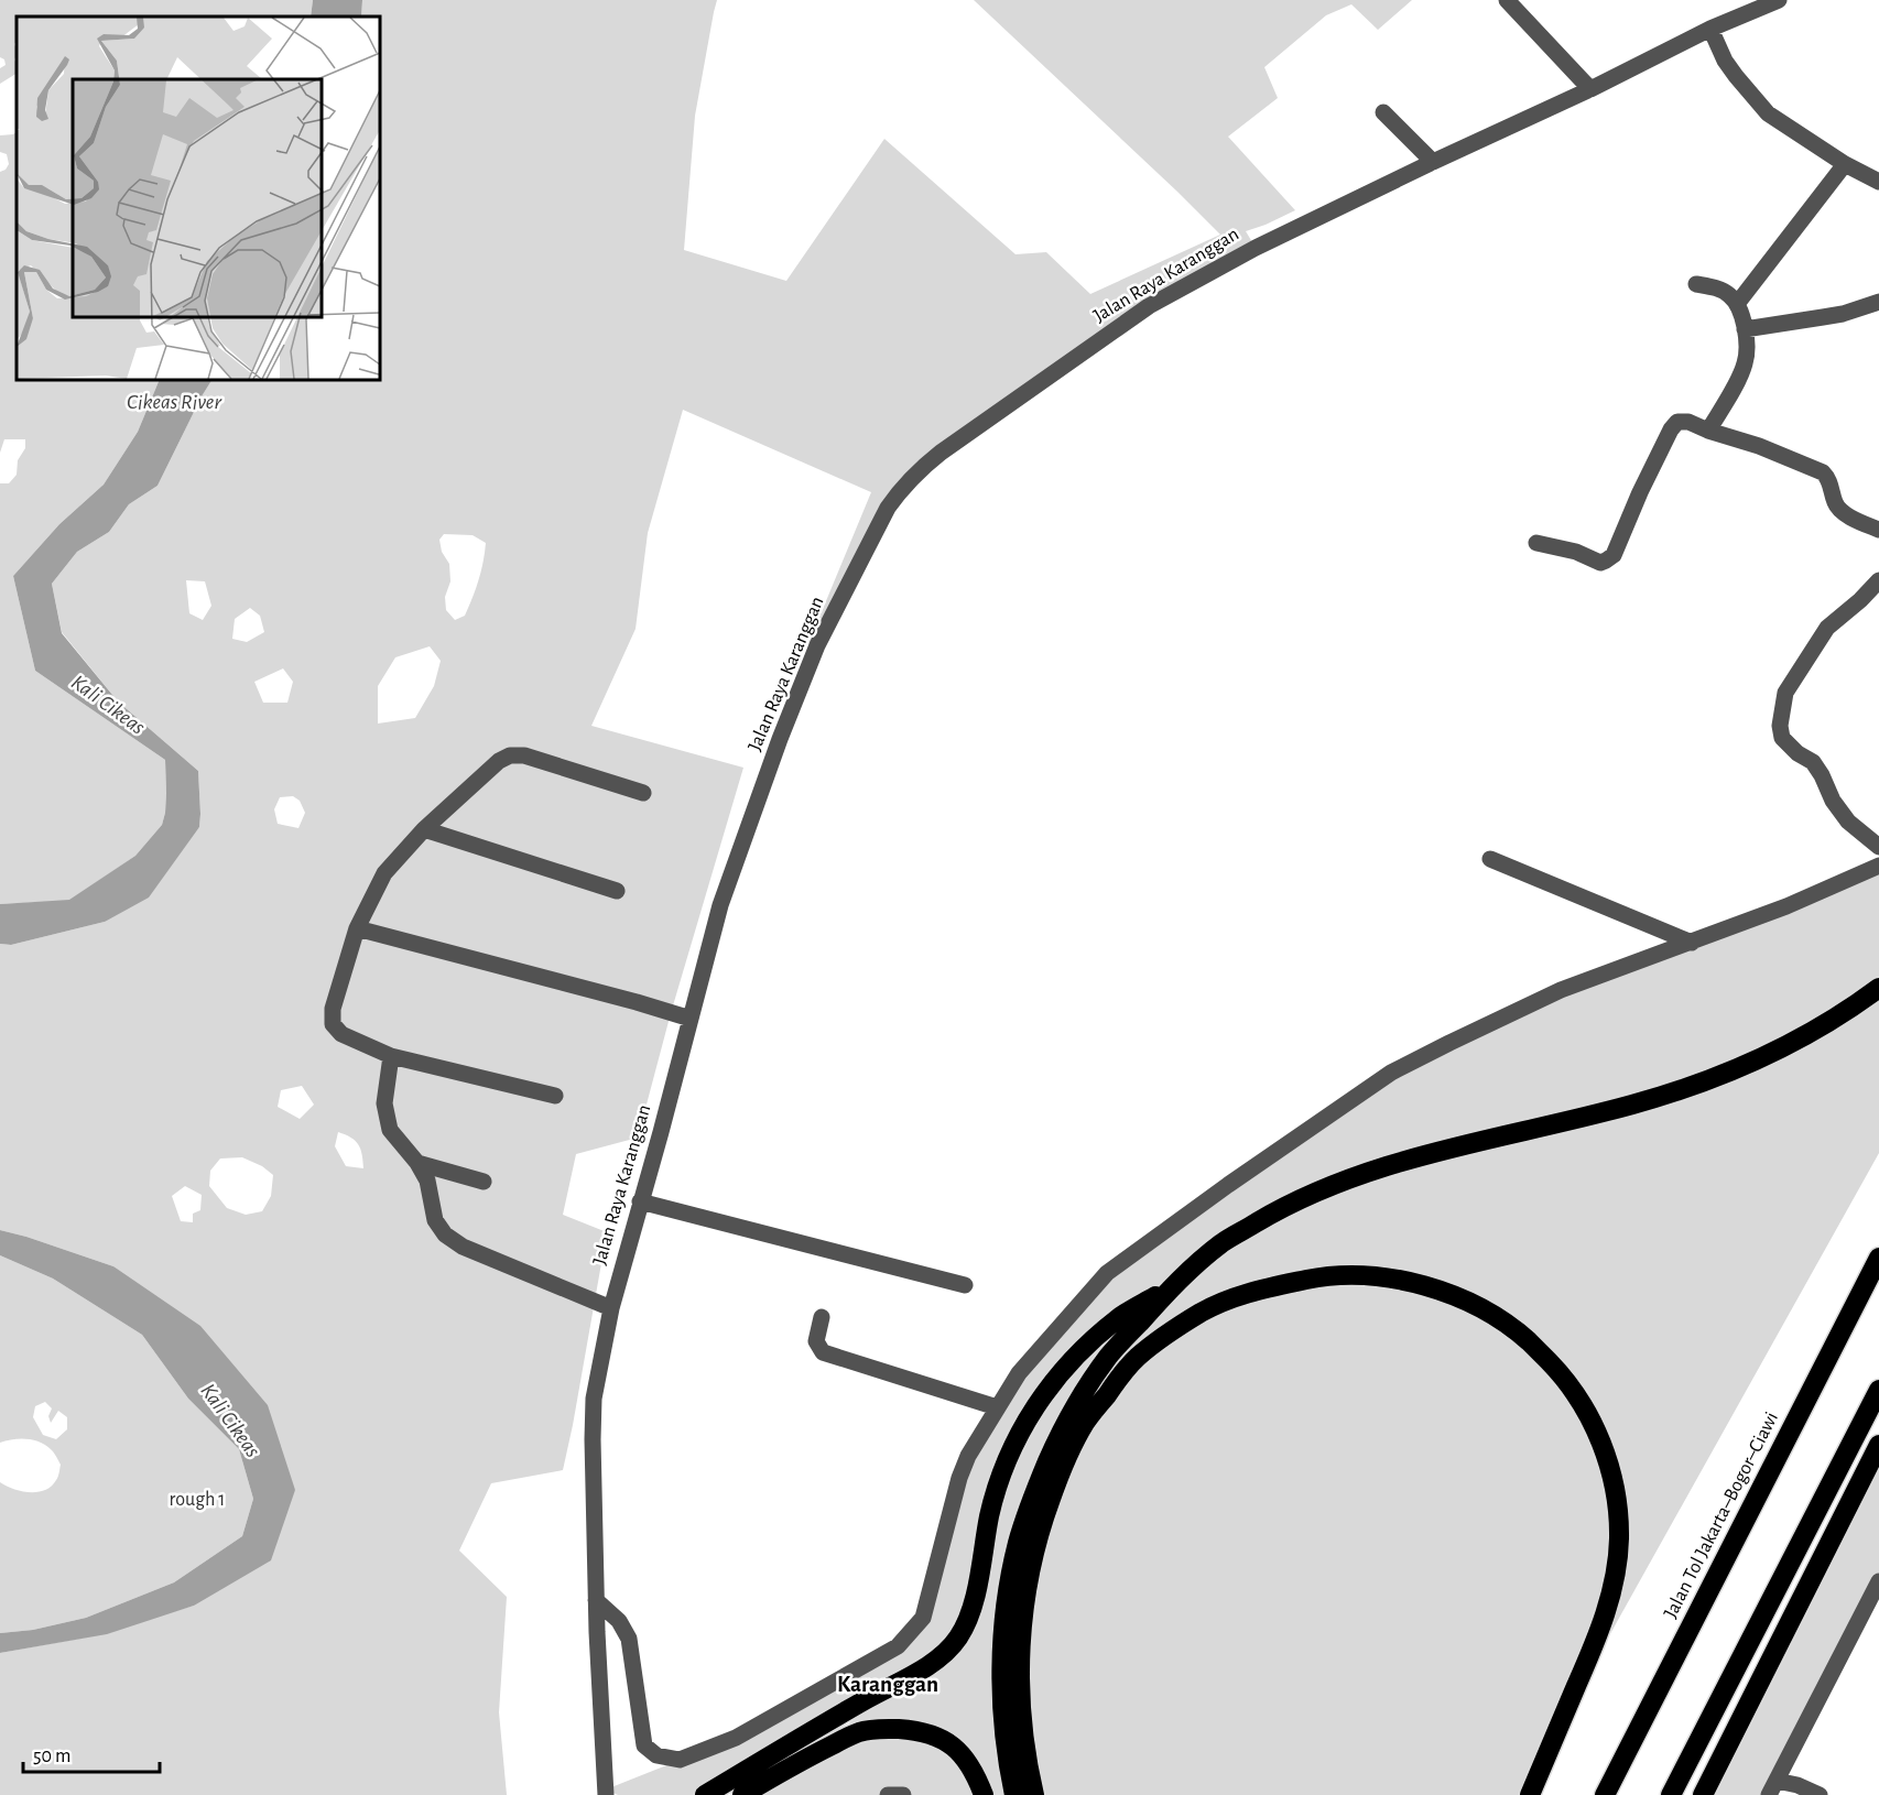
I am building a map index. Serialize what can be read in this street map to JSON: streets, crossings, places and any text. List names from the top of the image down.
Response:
{
  "streets": {
    "highway": ["Jalan Tol Jakarta–Bogor–Ciawi"],
    "street": ["Jalan Raya Karanggan"]
  },
  "districts": ["Karanggan"],
  "water": ["Cikeas River", "Kali Cikeas"],
  "parks": ["rough 1"],
  "scale_bar": "50 m"
}
